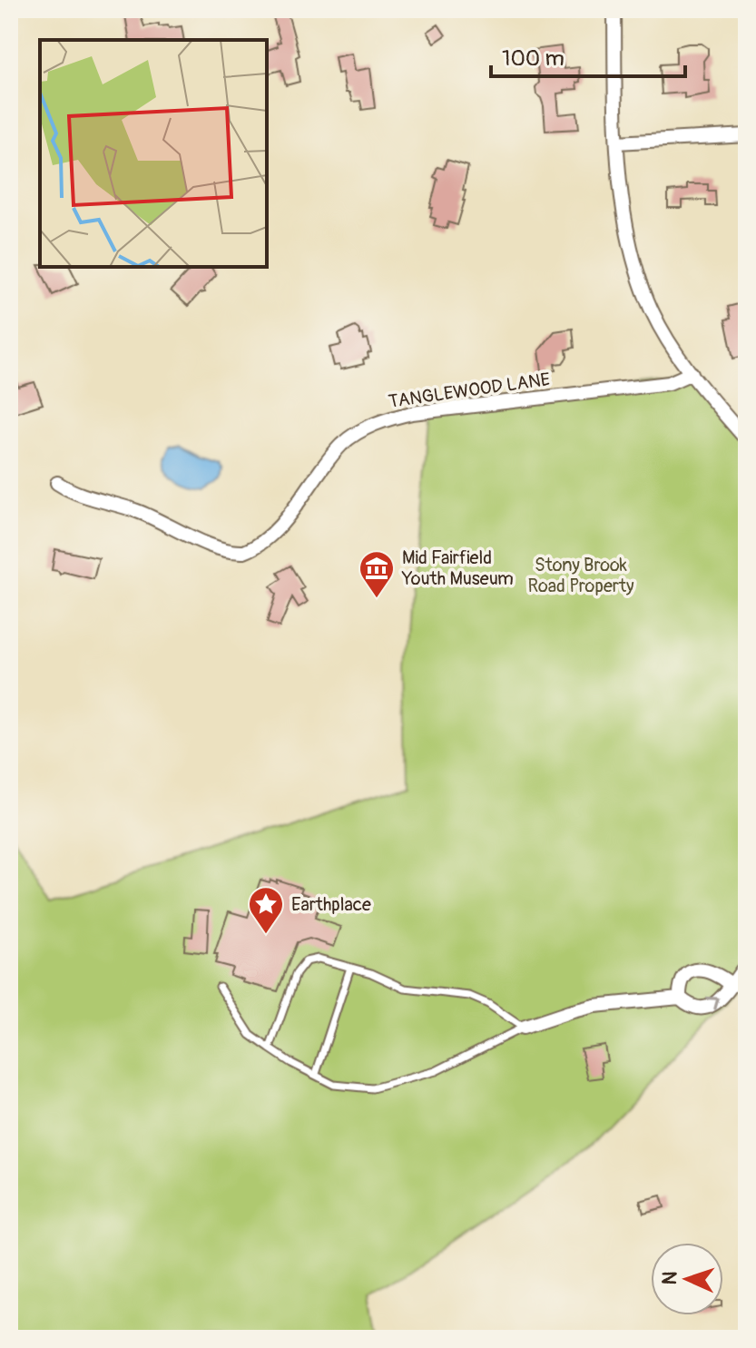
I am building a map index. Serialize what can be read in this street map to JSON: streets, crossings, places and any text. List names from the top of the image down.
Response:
{
  "streets": {
    "street": ["TANGLEWOOD LANE"]
  },
  "parks": ["Stony Brook Road Property"],
  "places": {
    "museum": ["Mid Fairfield Youth Museum"],
    "place": ["Earthplace"]
  },
  "scale_bar": "100 m",
  "north": "left"
}
